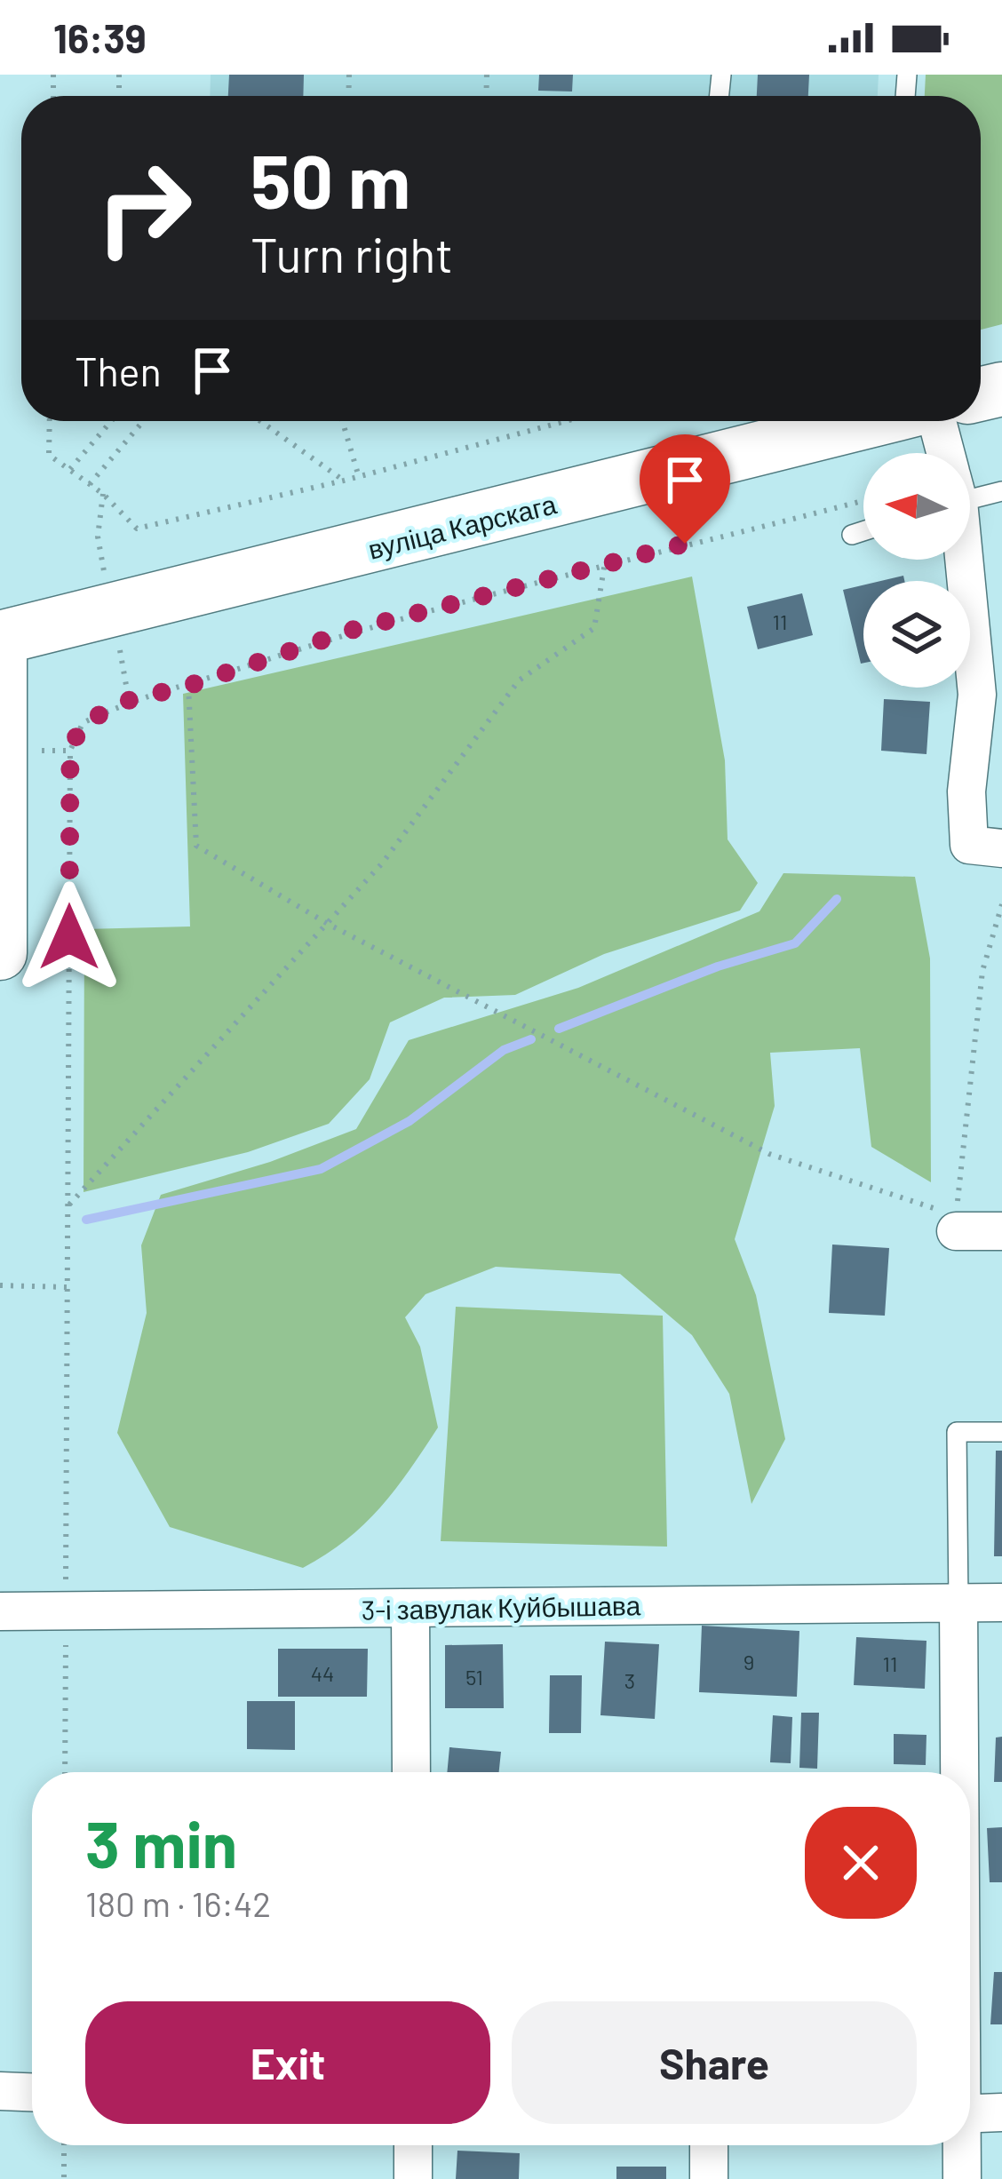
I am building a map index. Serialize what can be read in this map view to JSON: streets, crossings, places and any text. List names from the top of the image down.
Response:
{
  "streets": {
    "main road": ["вуліца Карскага"],
    "street": ["3-і завулак Куйбышава"]
  },
  "house_numbers": [
    "11",
    "9",
    "11",
    "44",
    "51",
    "3"
  ],
  "north": "left",
  "page": {
    "status": "16:39",
    "turn": ["50 m", "Turn right"],
    "then": "Then",
    "heading": ["3 min", "180 m · 16:42"],
    "buttons": ["Exit", "Share"]
  }
}
